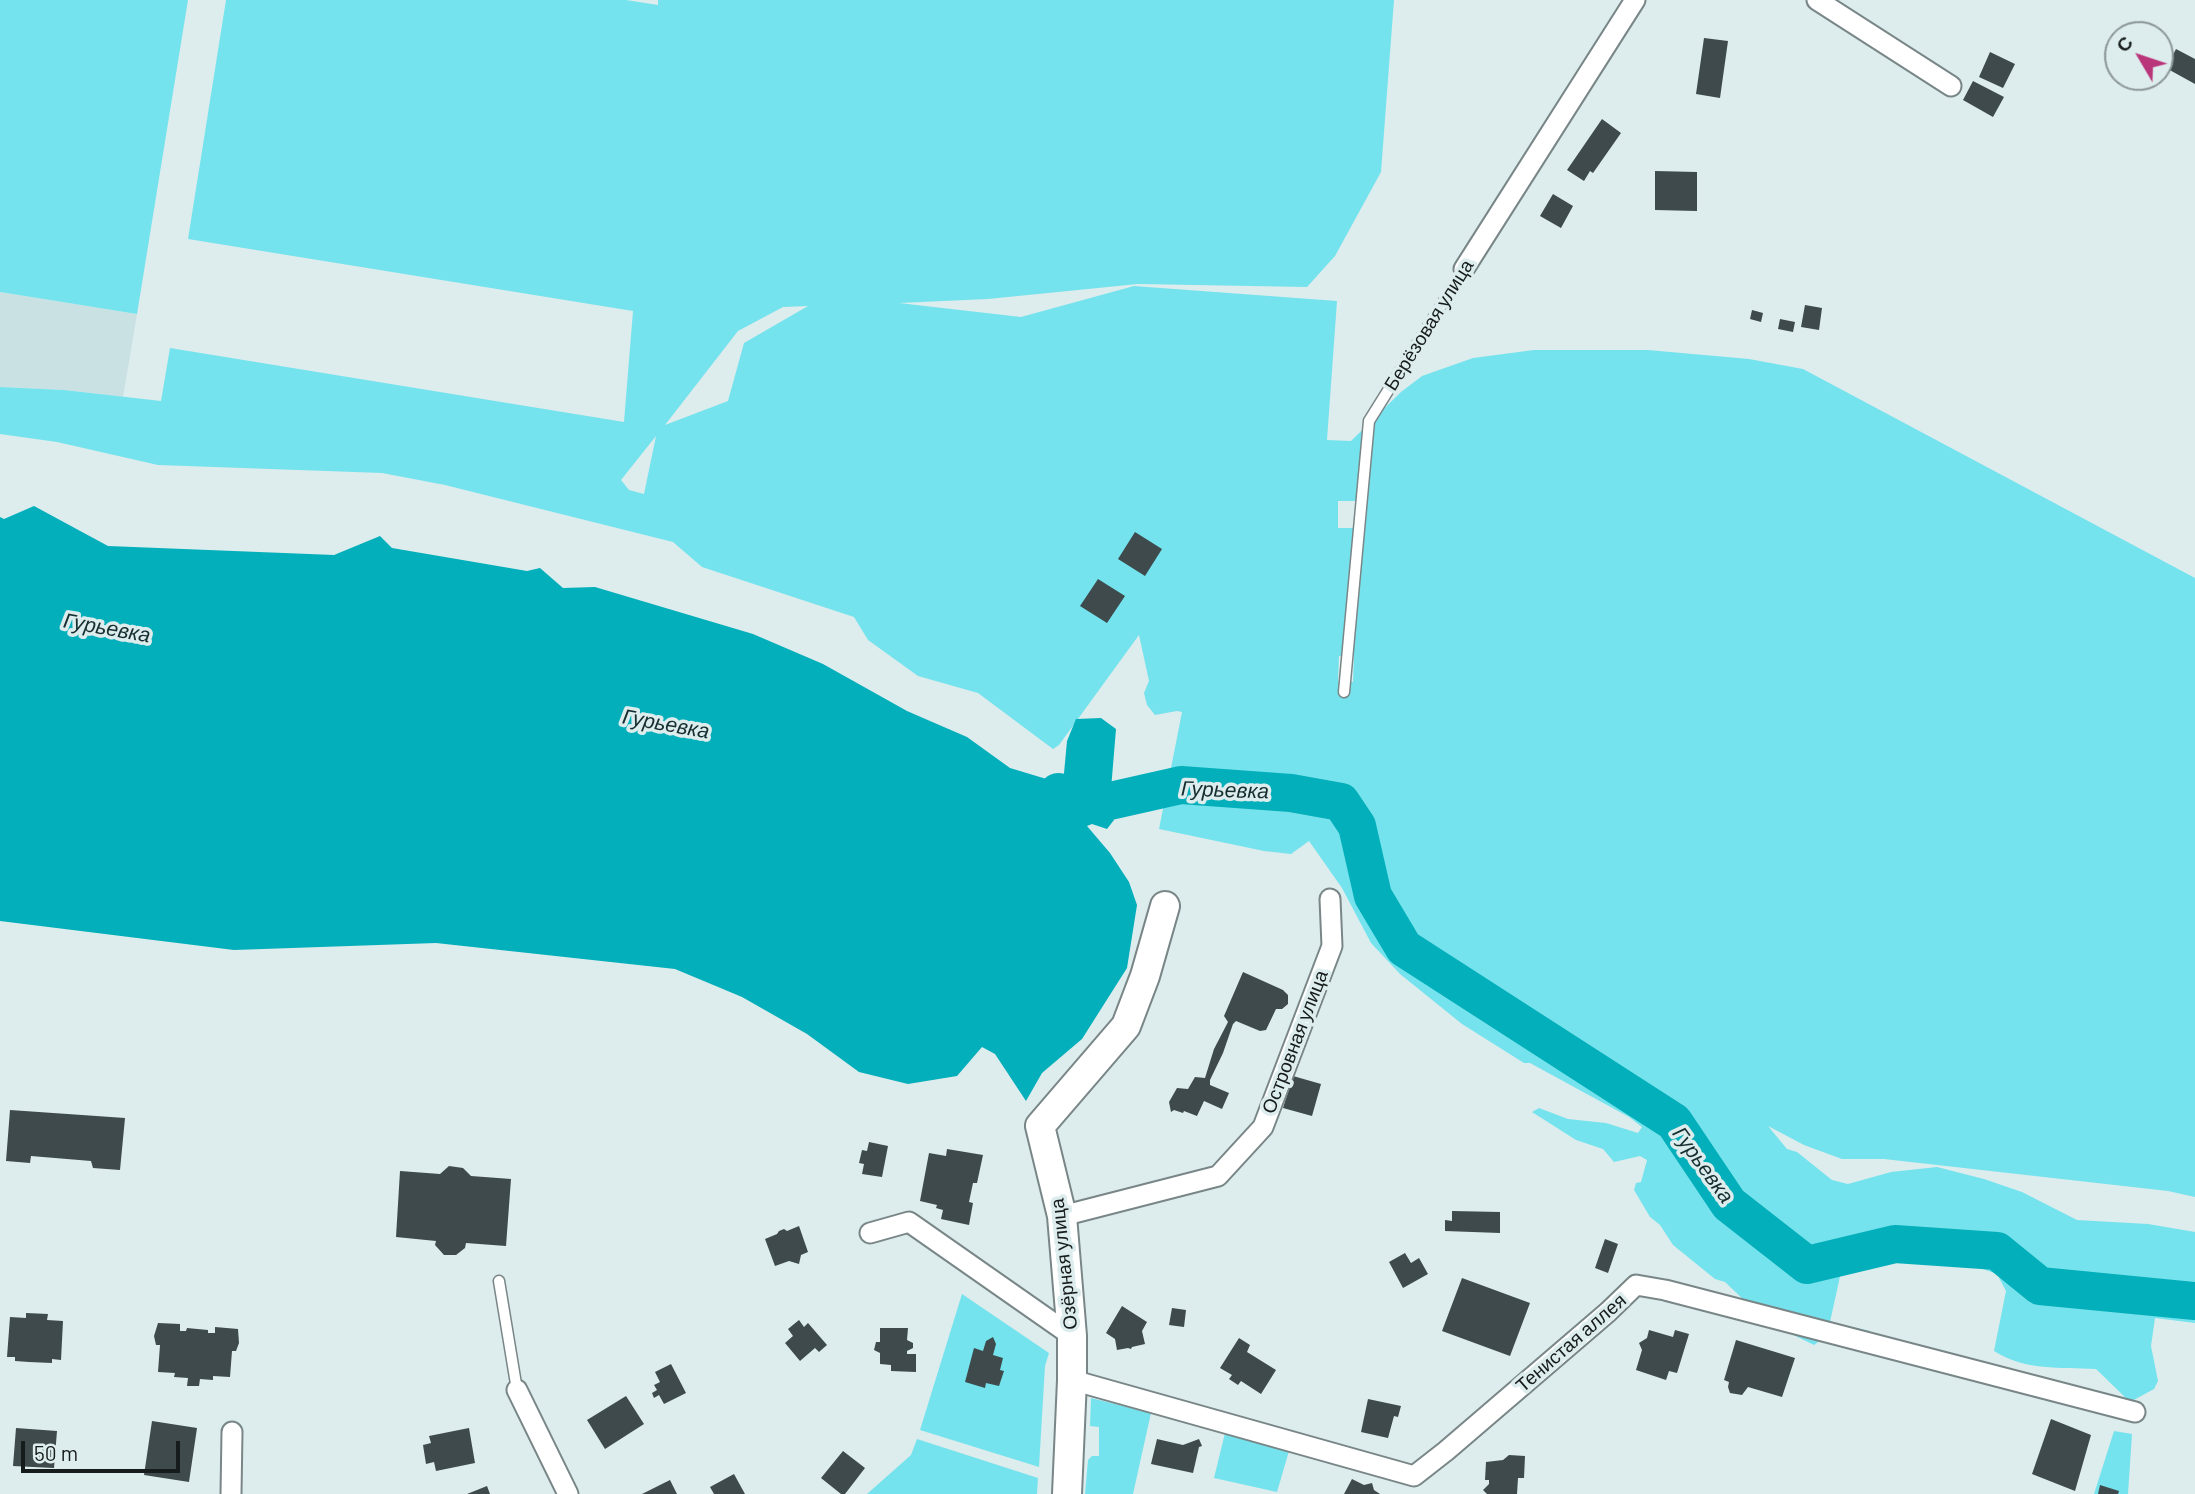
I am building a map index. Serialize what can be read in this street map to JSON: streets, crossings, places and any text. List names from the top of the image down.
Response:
{
  "streets": {
    "street": [
      "Берёзовая улица",
      "Островная улица",
      "Озёрная улица",
      "Тенистая аллея"
    ]
  },
  "crossings": [
    ["Островная улица", "Озёрная улица"],
    ["Озёрная улица", "Тенистая аллея"]
  ],
  "water": ["Гурьевка"],
  "scale_bar": "50 m",
  "north": "top left"
}
